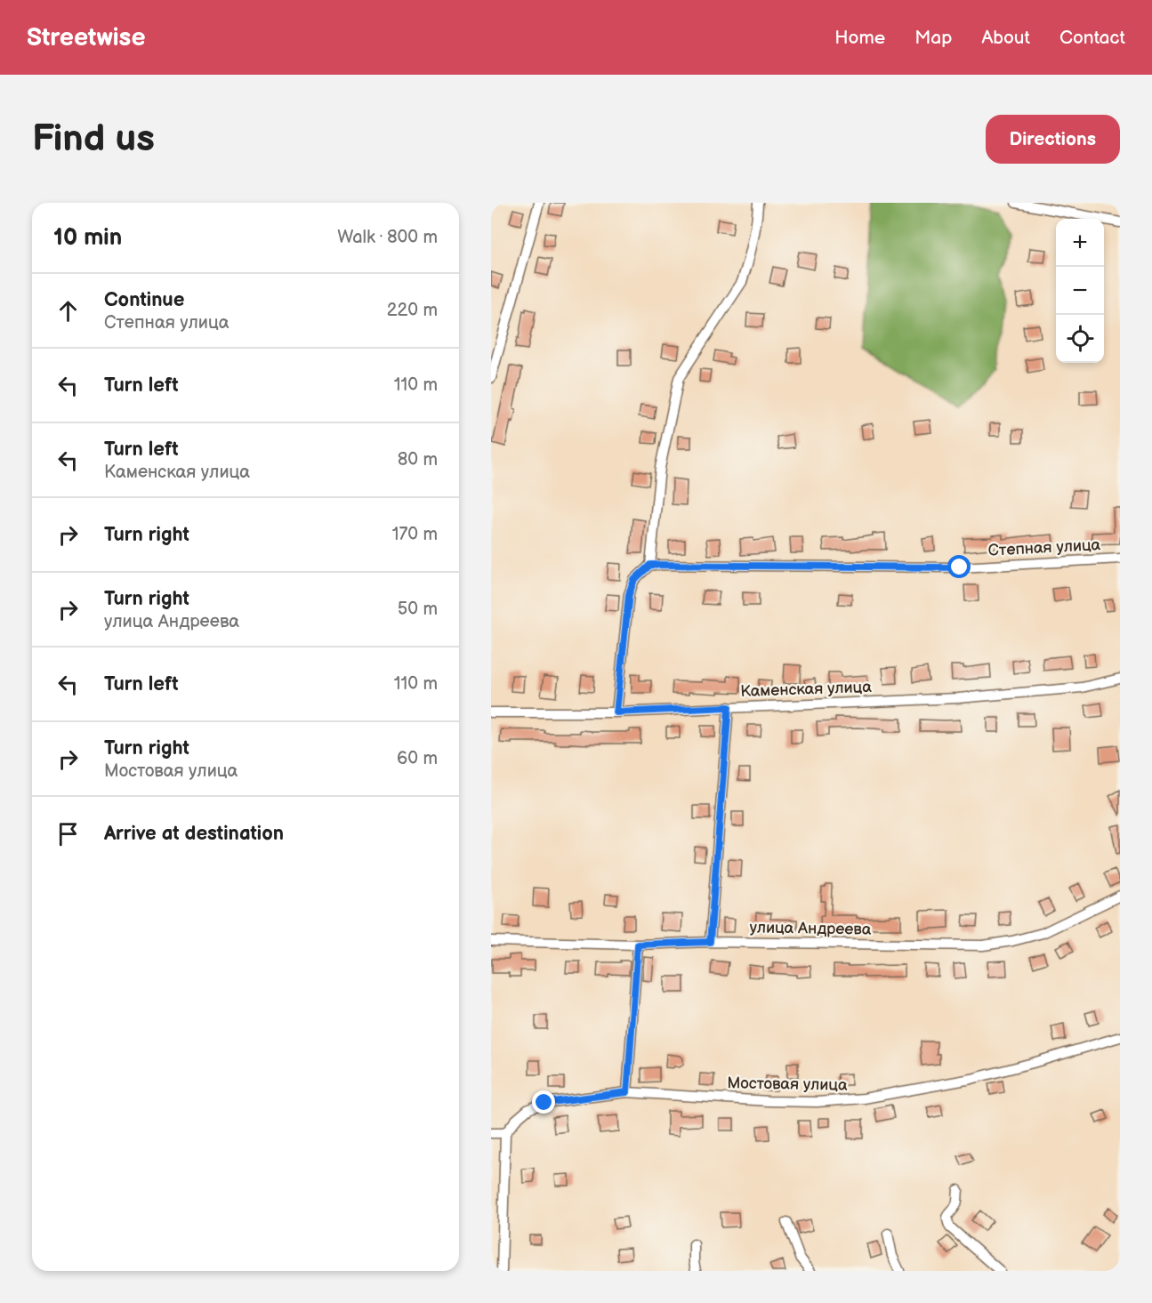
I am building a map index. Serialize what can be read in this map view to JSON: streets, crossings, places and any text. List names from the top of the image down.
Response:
{
  "streets": {
    "street": [
      "Степная улица",
      "Каменская улица",
      "улица Андреева",
      "Мостовая улица"
    ]
  },
  "page": {
    "header": "Streetwise",
    "nav": [
      "Home",
      "Map",
      "About",
      "Contact"
    ],
    "buttons": "Directions",
    "title": "Find us",
    "heading": ["10 min", "Walk · 800 m"],
    "map_buttons": ["+", "−"],
    "list": [
      ["Continue", "Степная улица", "220 m"],
      ["Turn left", "110 m"],
      ["Turn left", "Каменская улица", "80 m"],
      ["Turn right", "170 m"],
      ["Turn right", "улица Андреева", "50 m"],
      ["Turn left", "110 m"],
      ["Turn right", "Мостовая улица", "60 m"],
      "Arrive at destination"
    ]
  }
}
